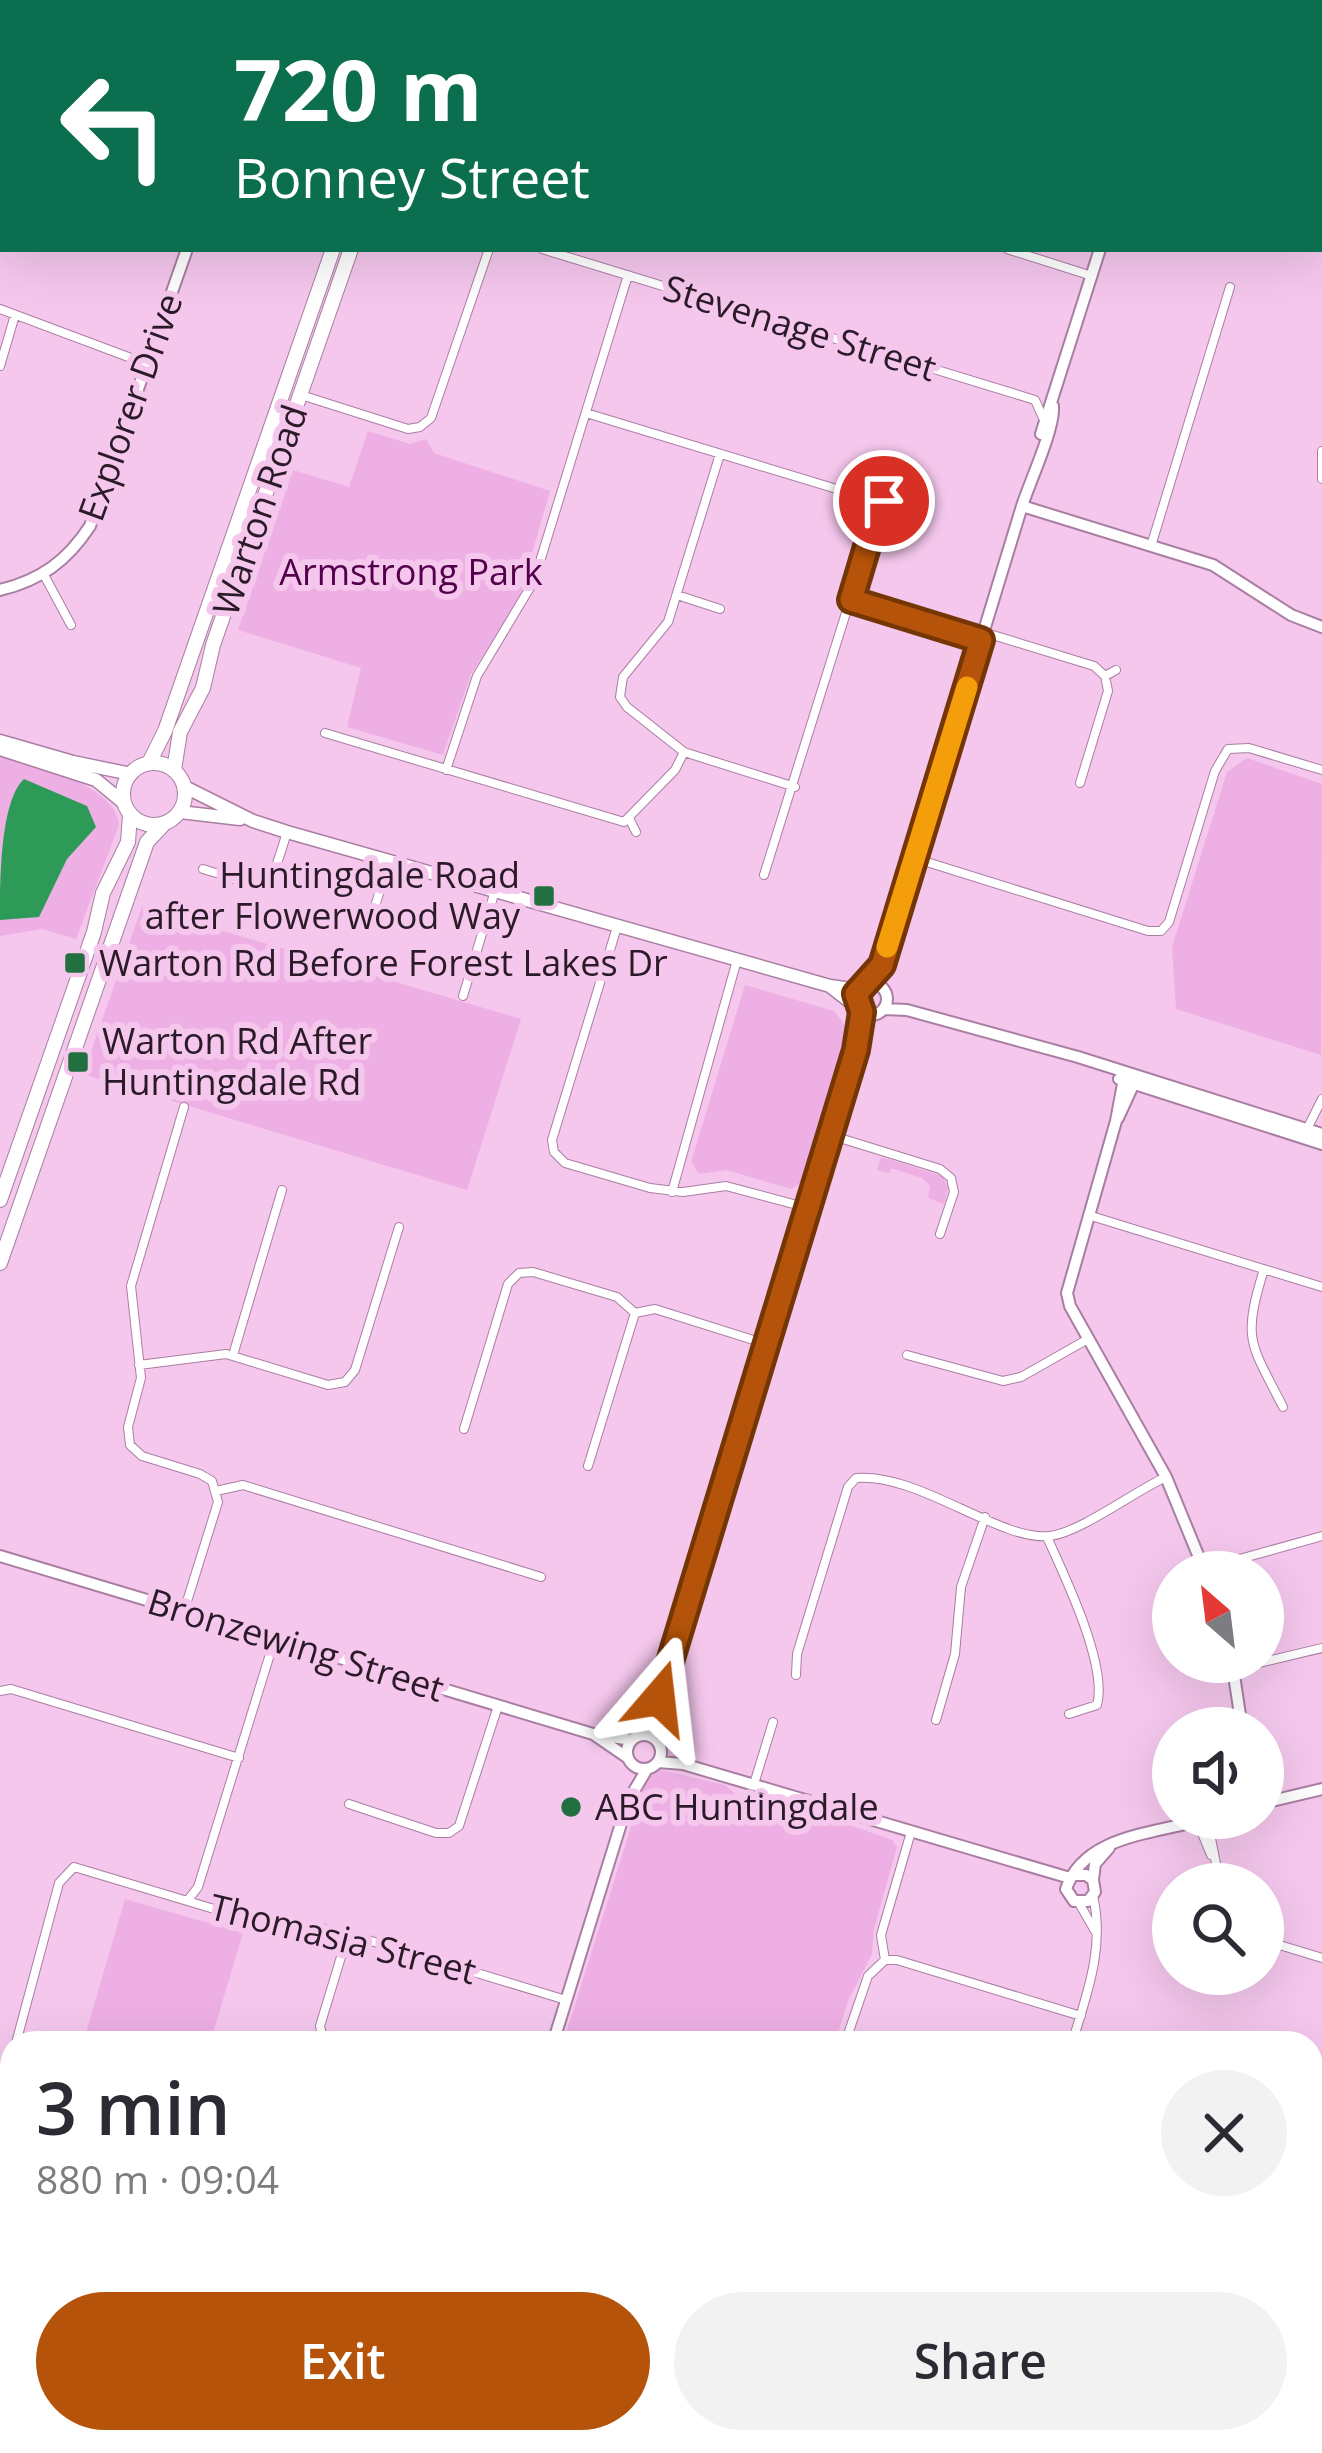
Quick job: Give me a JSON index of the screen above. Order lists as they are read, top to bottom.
{
  "streets": {
    "main road": ["Warton Road"],
    "street": [
      "Stevenage Street",
      "Explorer Drive",
      "Bronzewing Street",
      "Thomasia Street"
    ]
  },
  "parks": ["Armstrong Park"],
  "places": {
    "transit": ["Huntingdale Road after Flowerwood Way", "Warton Rd Before Forest Lakes Dr", "Warton Rd After Huntingdale Rd"],
    "other": ["ABC Huntingdale"]
  },
  "north": "top left",
  "page": {
    "turn": ["720 m", "Bonney Street"],
    "heading": ["3 min", "880 m · 09:04"],
    "buttons": ["Exit", "Share"]
  }
}
